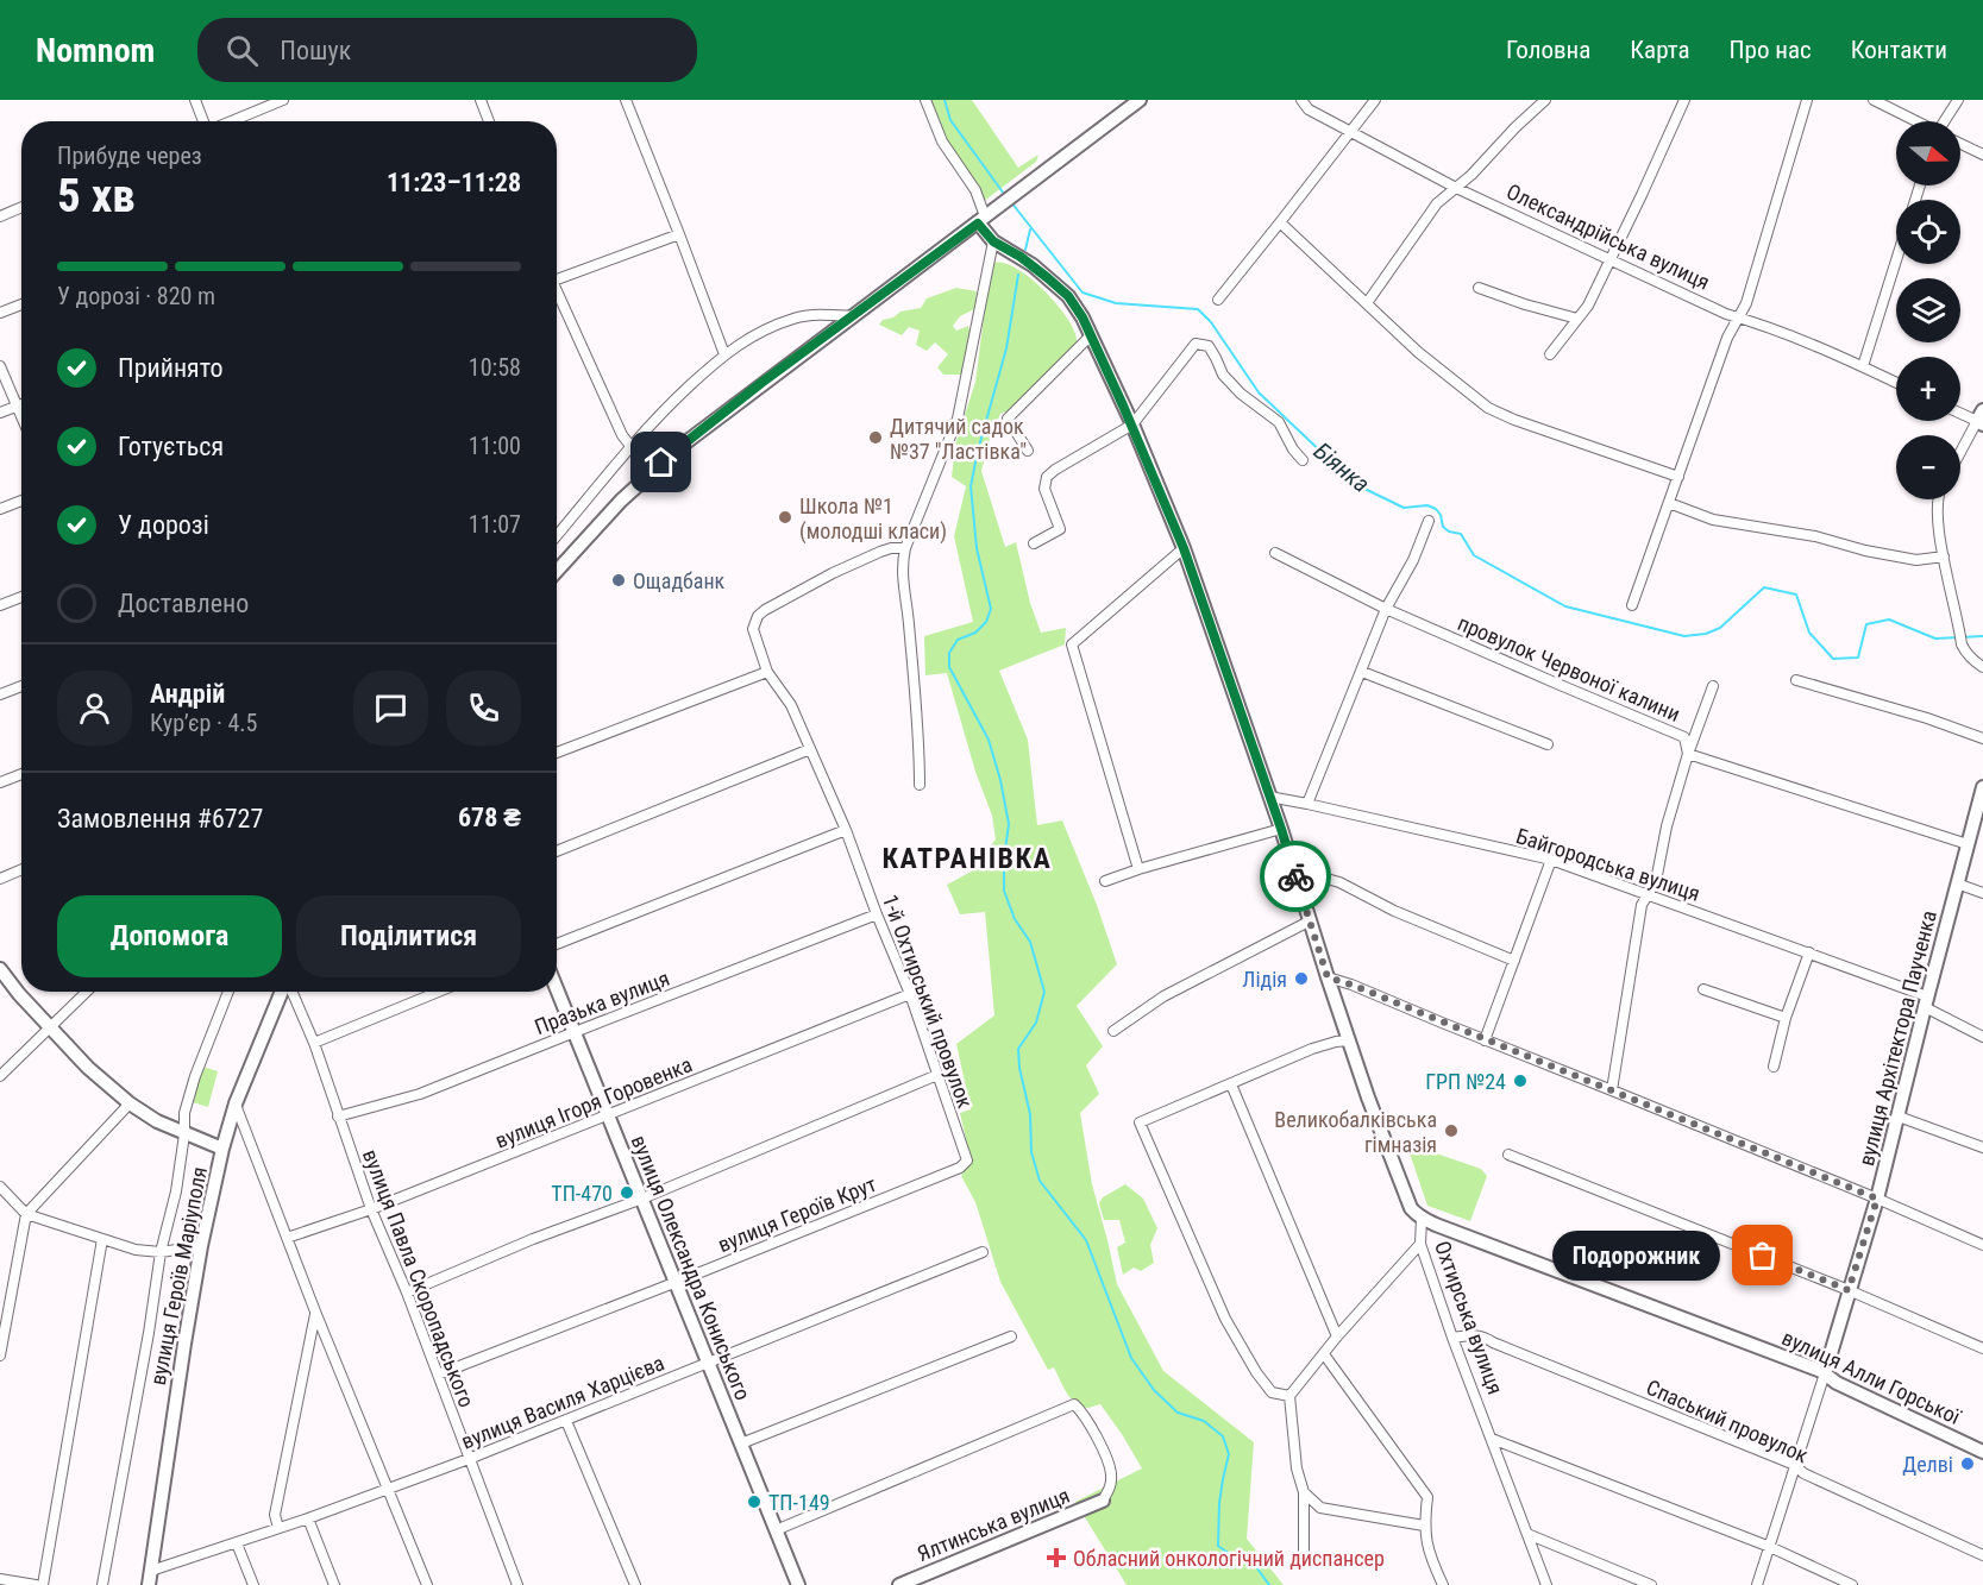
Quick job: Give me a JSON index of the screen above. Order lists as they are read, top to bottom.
{
  "streets": {
    "street": [
      "Олександрійська вулиця",
      "провулок Червоної калини",
      "Байгородська вулиця",
      "1-й Охтирський провулок",
      "Празька вулиця",
      "вулиця Архітектора Паученка",
      "вулиця Ігоря Горовенка",
      "вулиця Героїв Крут",
      "вулиця Олександра Кониського",
      "вулиця Героїв Маріуполя",
      "вулиця Павла Скоропадського",
      "Охтирська вулиця",
      "вулиця Алли Горської",
      "вулиця Василя Харцієва",
      "Спаський провулок",
      "Ялтинська вулиця"
    ]
  },
  "crossings": [
    ["провулок Червоної калини", "вулиця Архітектора Паученка"],
    ["Байгородська вулиця", "вулиця Архітектора Паученка"],
    ["Байгородська вулиця", "Охтирська вулиця"],
    ["1-й Охтирський провулок", "Празька вулиця"],
    ["1-й Охтирський провулок", "вулиця Ігоря Горовенка"],
    ["1-й Охтирський провулок", "вулиця Героїв Крут"],
    ["Празька вулиця", "вулиця Олександра Кониського"],
    ["Празька вулиця", "вулиця Павла Скоропадського"],
    ["вулиця Архітектора Паученка", "вулиця Алли Горської"],
    ["вулиця Архітектора Паученка", "Спаський провулок"],
    ["вулиця Ігоря Горовенка", "вулиця Олександра Кониського"],
    ["вулиця Ігоря Горовенка", "вулиця Павла Скоропадського"],
    ["вулиця Героїв Крут", "вулиця Олександра Кониського"],
    ["вулиця Героїв Крут", "вулиця Павла Скоропадського"],
    ["вулиця Олександра Кониського", "вулиця Василя Харцієва"],
    ["вулиця Героїв Маріуполя", "вулиця Василя Харцієва"],
    ["вулиця Павла Скоропадського", "вулиця Василя Харцієва"],
    ["Охтирська вулиця", "вулиця Алли Горської"],
    ["Охтирська вулиця", "Спаський провулок"]
  ],
  "districts": ["КАТРАНІВКА"],
  "water": ["Біянка"],
  "places": {
    "other": [
      "Дитячий садок №37 \"Ластівка\"",
      "Школа №1 (молодші класи)",
      "Ощадбанк",
      "Лідія",
      "ГРП №24",
      "Великобалківська гімназія",
      "ТП-470",
      "Подорожник",
      "Делві",
      "ТП-149"
    ],
    "health": ["Обласний онкологічний диспансер"]
  },
  "north": "right",
  "page": {
    "header": "Nomnom",
    "search": "Пошук",
    "nav": [
      "Головна",
      "Карта",
      "Про нас",
      "Контакти"
    ],
    "map_buttons": ["+", "−"],
    "heading": ["5 хв", "Прибуде через", "11:23–11:28"],
    "panel": [
      "Андрій",
      "Кур’єр · 4.5",
      "Замовлення #6727",
      "678 ₴"
    ],
    "bar": "У дорозі · 820 m",
    "list": [
      ["Прийнято", "10:58"],
      ["Готується", "11:00"],
      ["У дорозі", "11:07"],
      "Доставлено"
    ],
    "buttons": ["Допомога", "Поділитися"],
    "bubble": "Подорожник"
  }
}
